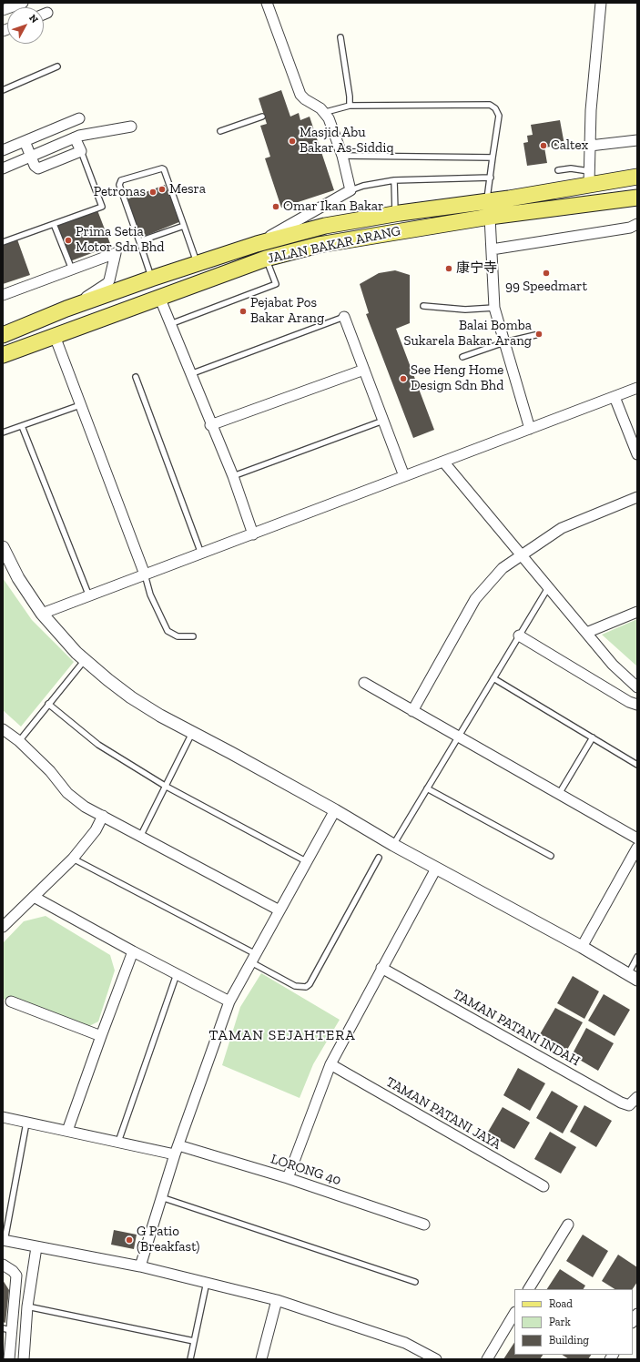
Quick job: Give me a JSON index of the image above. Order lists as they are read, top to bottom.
{
  "streets": {
    "main road": ["JALAN BAKAR ARANG"],
    "street": ["TAMAN PATANI INDAH", "TAMAN PATANI JAYA", "LORONG 40"]
  },
  "districts": ["TAMAN SEJAHTERA"],
  "places": [
    "Masjid Abu Bakar As-Siddiq",
    "Caltex",
    "Mesra",
    "Petronas",
    "Omar Ikan Bakar",
    "Prima Setia Motor Sdn Bhd",
    "康宁寺",
    "99 Speedmart",
    "Pejabat Pos Bakar Arang",
    "Balai Bomba Sukarela Bakar Arang",
    "See Heng Home Design Sdn Bhd",
    "G Patio (Breakfast)"
  ],
  "legend": ["Road", "Park", "Building"],
  "north": "top right"
}
